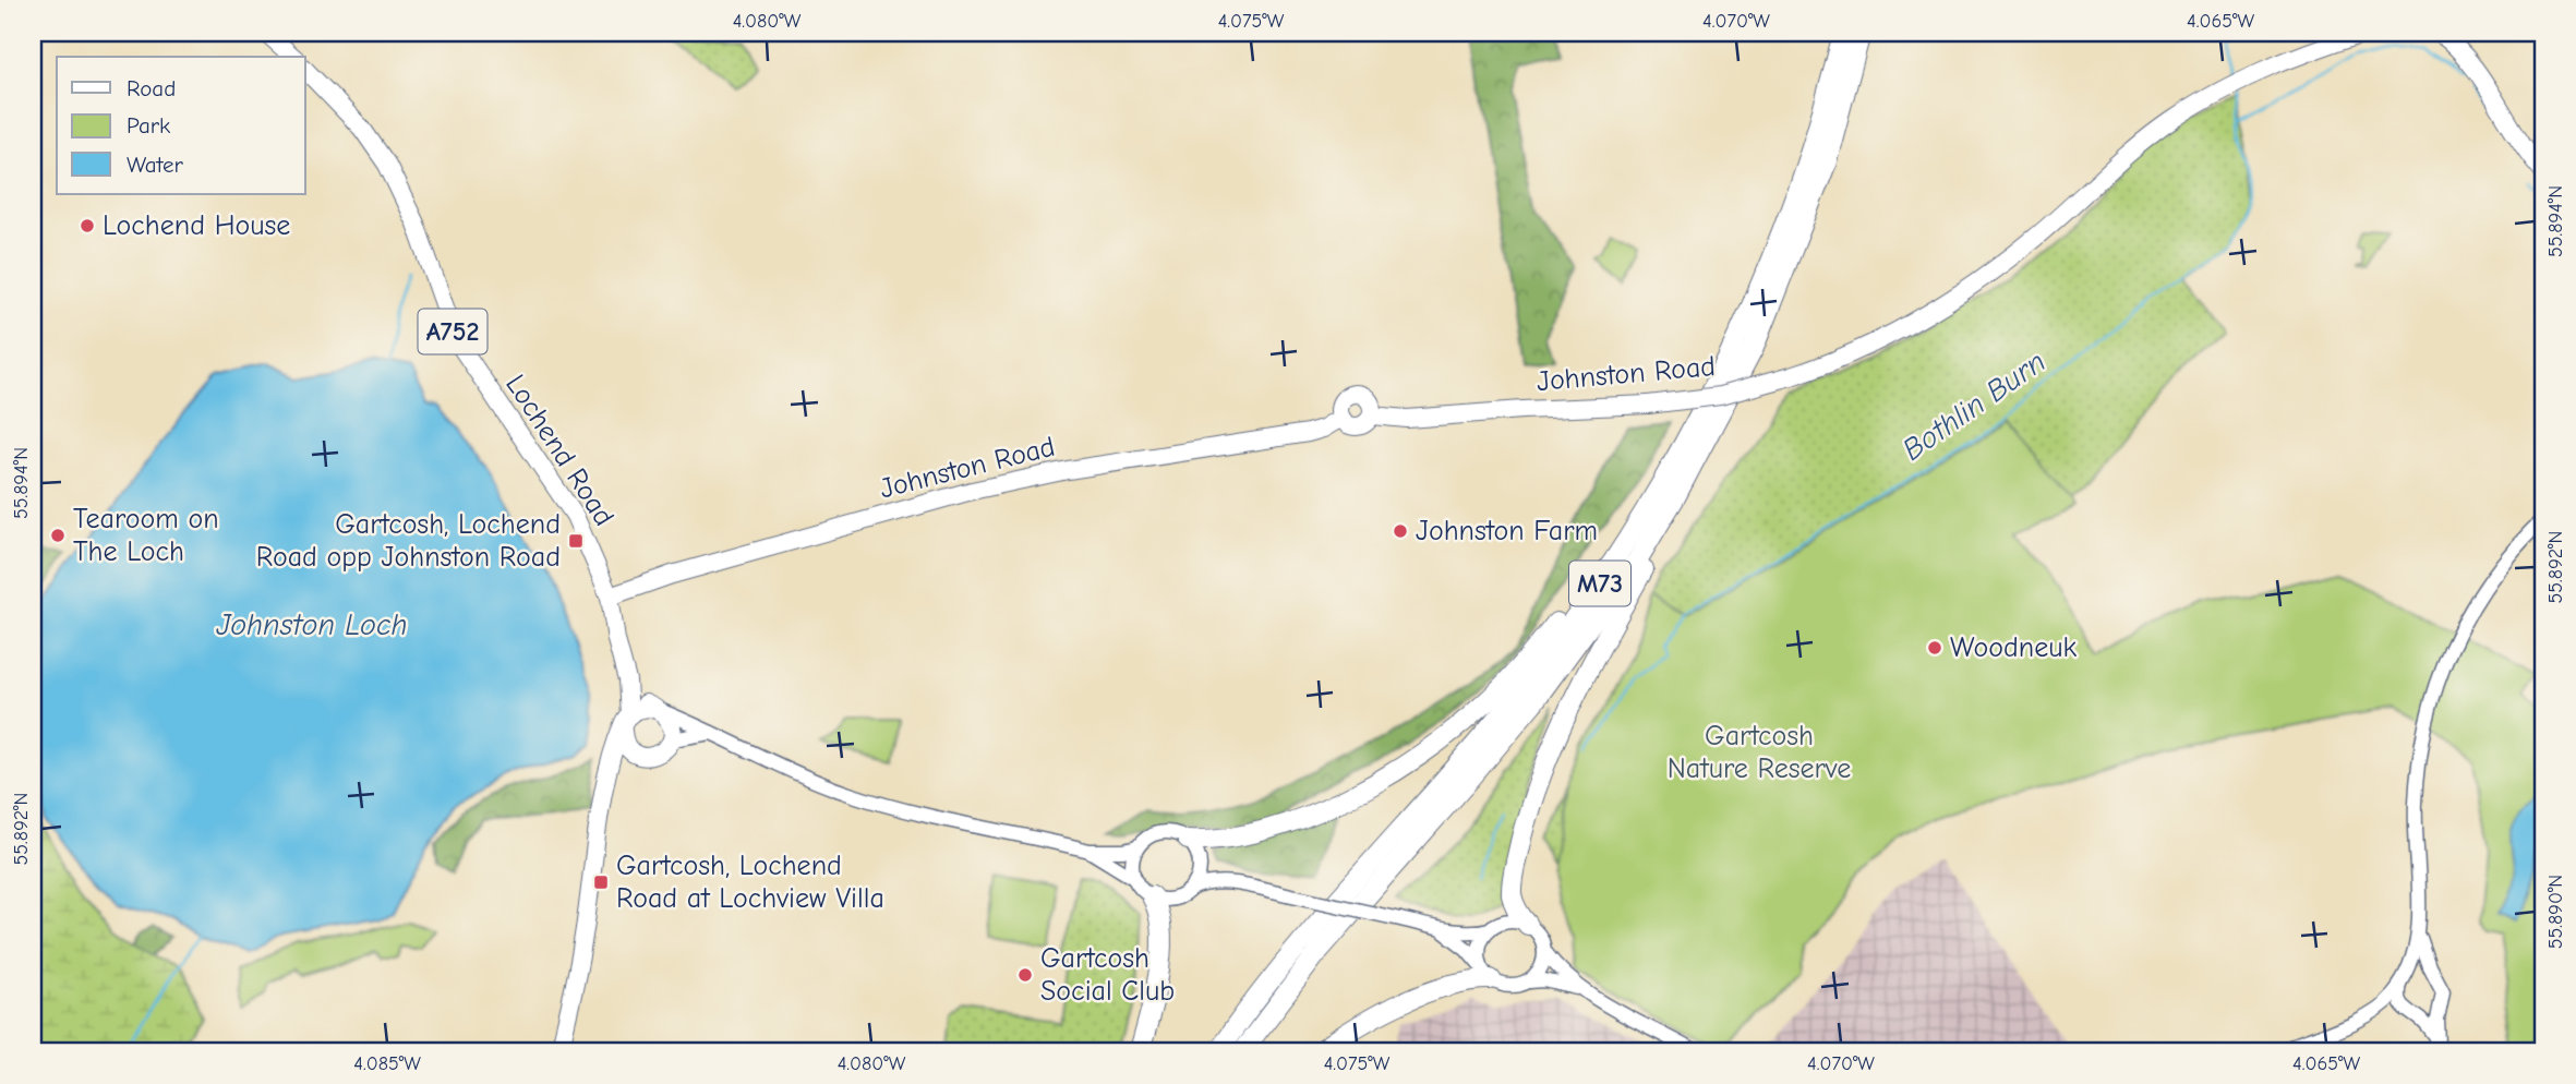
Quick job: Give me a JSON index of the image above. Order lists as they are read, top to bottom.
{
  "streets": {
    "highway": ["M73"],
    "main road": ["A752", "Johnston Road", "Lochend Road"]
  },
  "crossings": [
    ["A752", "Lochend Road"],
    ["Johnston Road", "Lochend Road"]
  ],
  "water": ["Bothlin Burn", "Johnston Loch"],
  "parks": ["Gartcosh Nature Reserve"],
  "places": {
    "other": [
      "Lochend House",
      "Johnston Farm",
      "Tearoom on The Loch",
      "Woodneuk",
      "Gartcosh Social Club"
    ],
    "transit": ["Gartcosh, Lochend Road opp Johnston Road", "Gartcosh, Lochend Road at Lochview Villa"]
  },
  "legend": ["Road", "Park", "Water"],
  "coordinates": [
    "4.080°W",
    "4.075°W",
    "4.070°W",
    "4.065°W",
    "55.894°N",
    "55.892°N",
    "55.890°N",
    "4.085°W"
  ]
}
